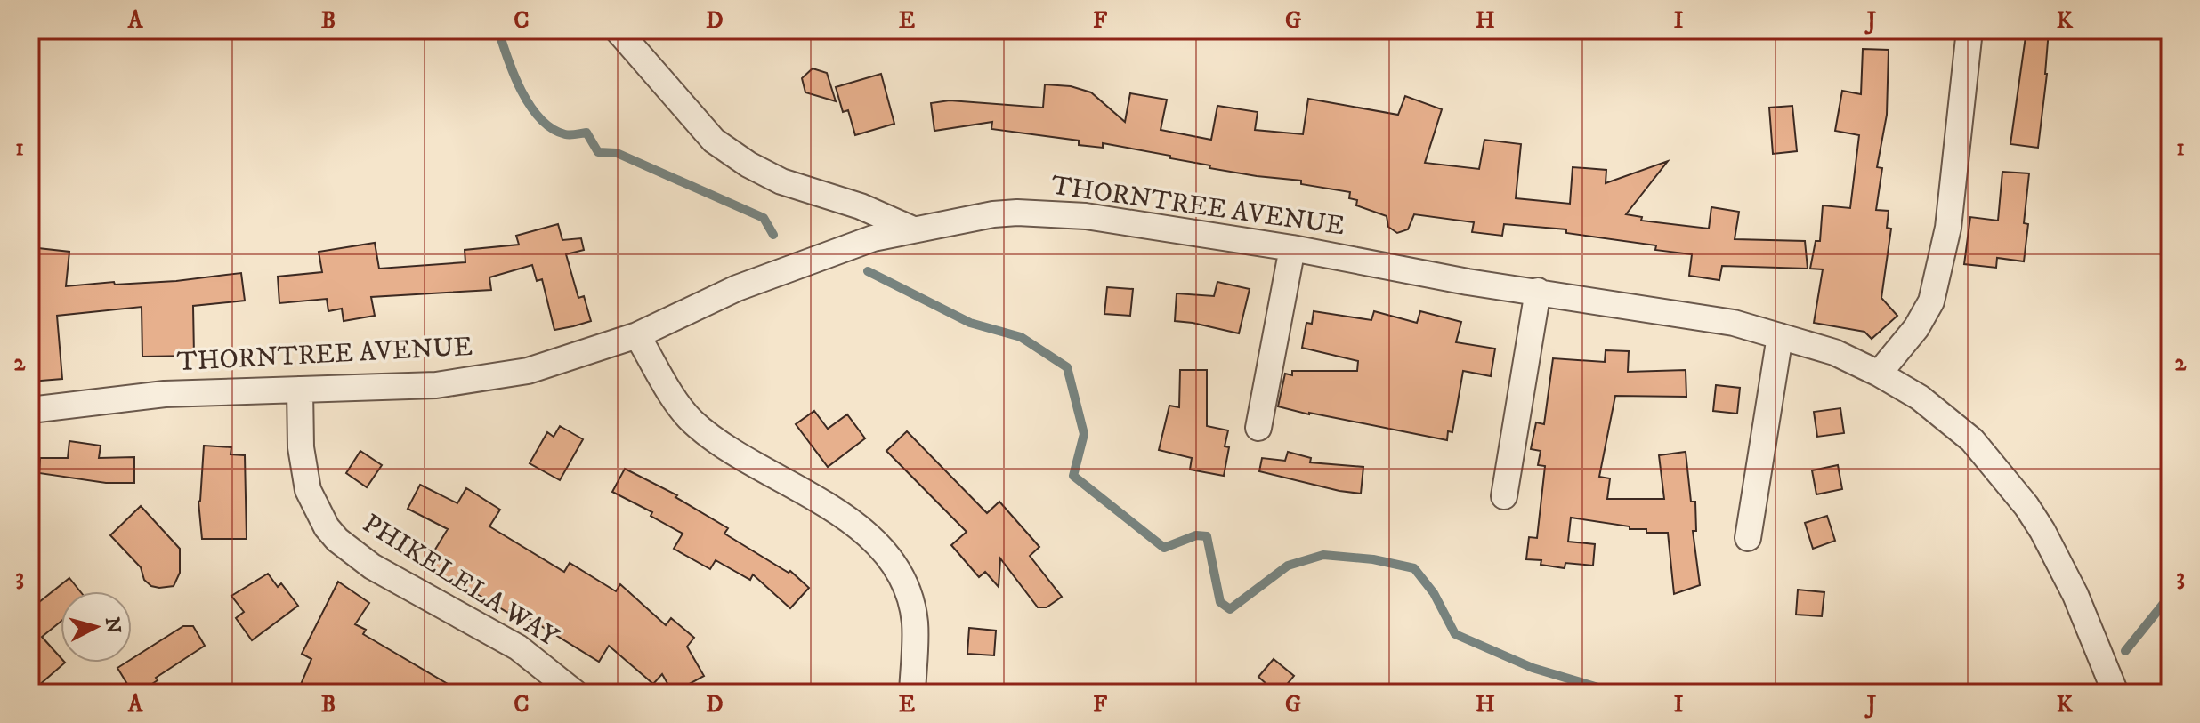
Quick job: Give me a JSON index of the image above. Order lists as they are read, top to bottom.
{
  "streets": {
    "street": ["THORNTREE AVENUE", "PHIKELELA WAY"]
  },
  "crossings": [
    ["THORNTREE AVENUE", "PHIKELELA WAY"]
  ],
  "north": "right",
  "grid": {
    "columns": [
      "A",
      "B",
      "C",
      "D",
      "E",
      "F",
      "G",
      "H",
      "I",
      "J",
      "K"
    ],
    "rows": ["1", "2", "3"]
  }
}
